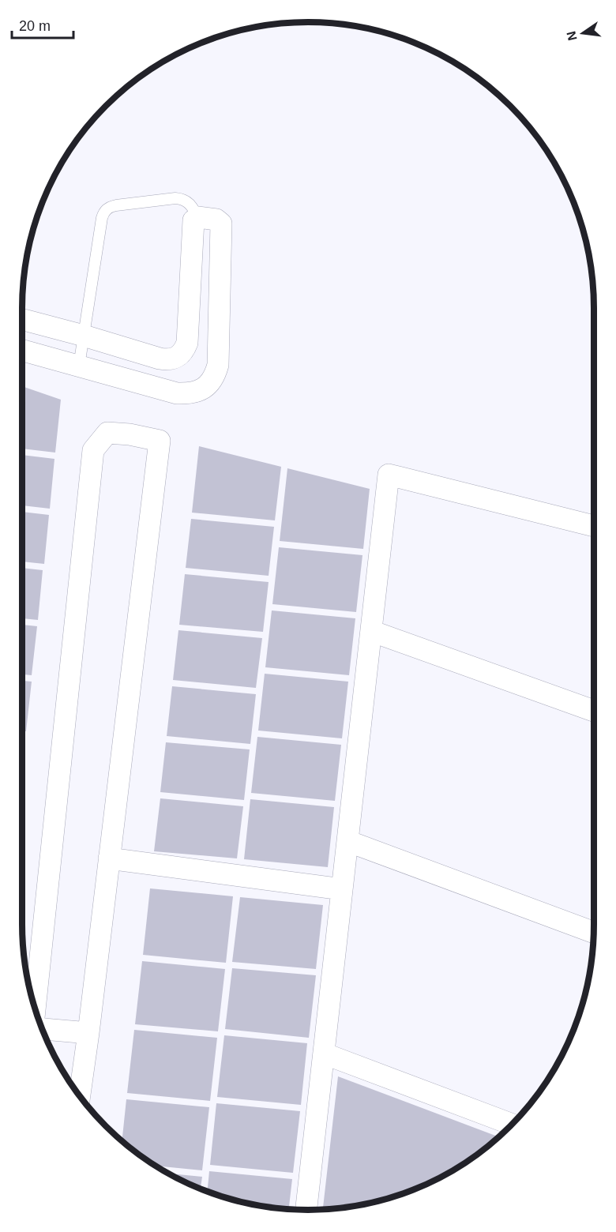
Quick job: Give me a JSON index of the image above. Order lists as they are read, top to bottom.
{
  "scale_bar": "20 m",
  "north": "left"
}
